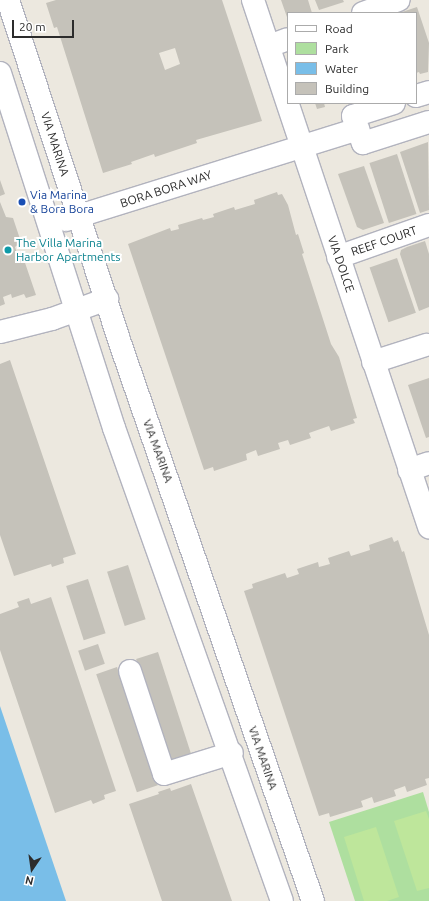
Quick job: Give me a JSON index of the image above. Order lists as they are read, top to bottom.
{
  "streets": {
    "street": [
      "VIA MARINA",
      "BORA BORA WAY",
      "REEF COURT",
      "VIA DOLCE"
    ]
  },
  "crossings": [
    ["VIA MARINA", "BORA BORA WAY"],
    ["BORA BORA WAY", "VIA DOLCE"],
    ["REEF COURT", "VIA DOLCE"]
  ],
  "places": ["Via Marina & Bora Bora", "The Villa Marina Harbor Apartments"],
  "legend": [
    "Road",
    "Park",
    "Water",
    "Building"
  ],
  "scale_bar": "20 m",
  "north": "bottom"
}
